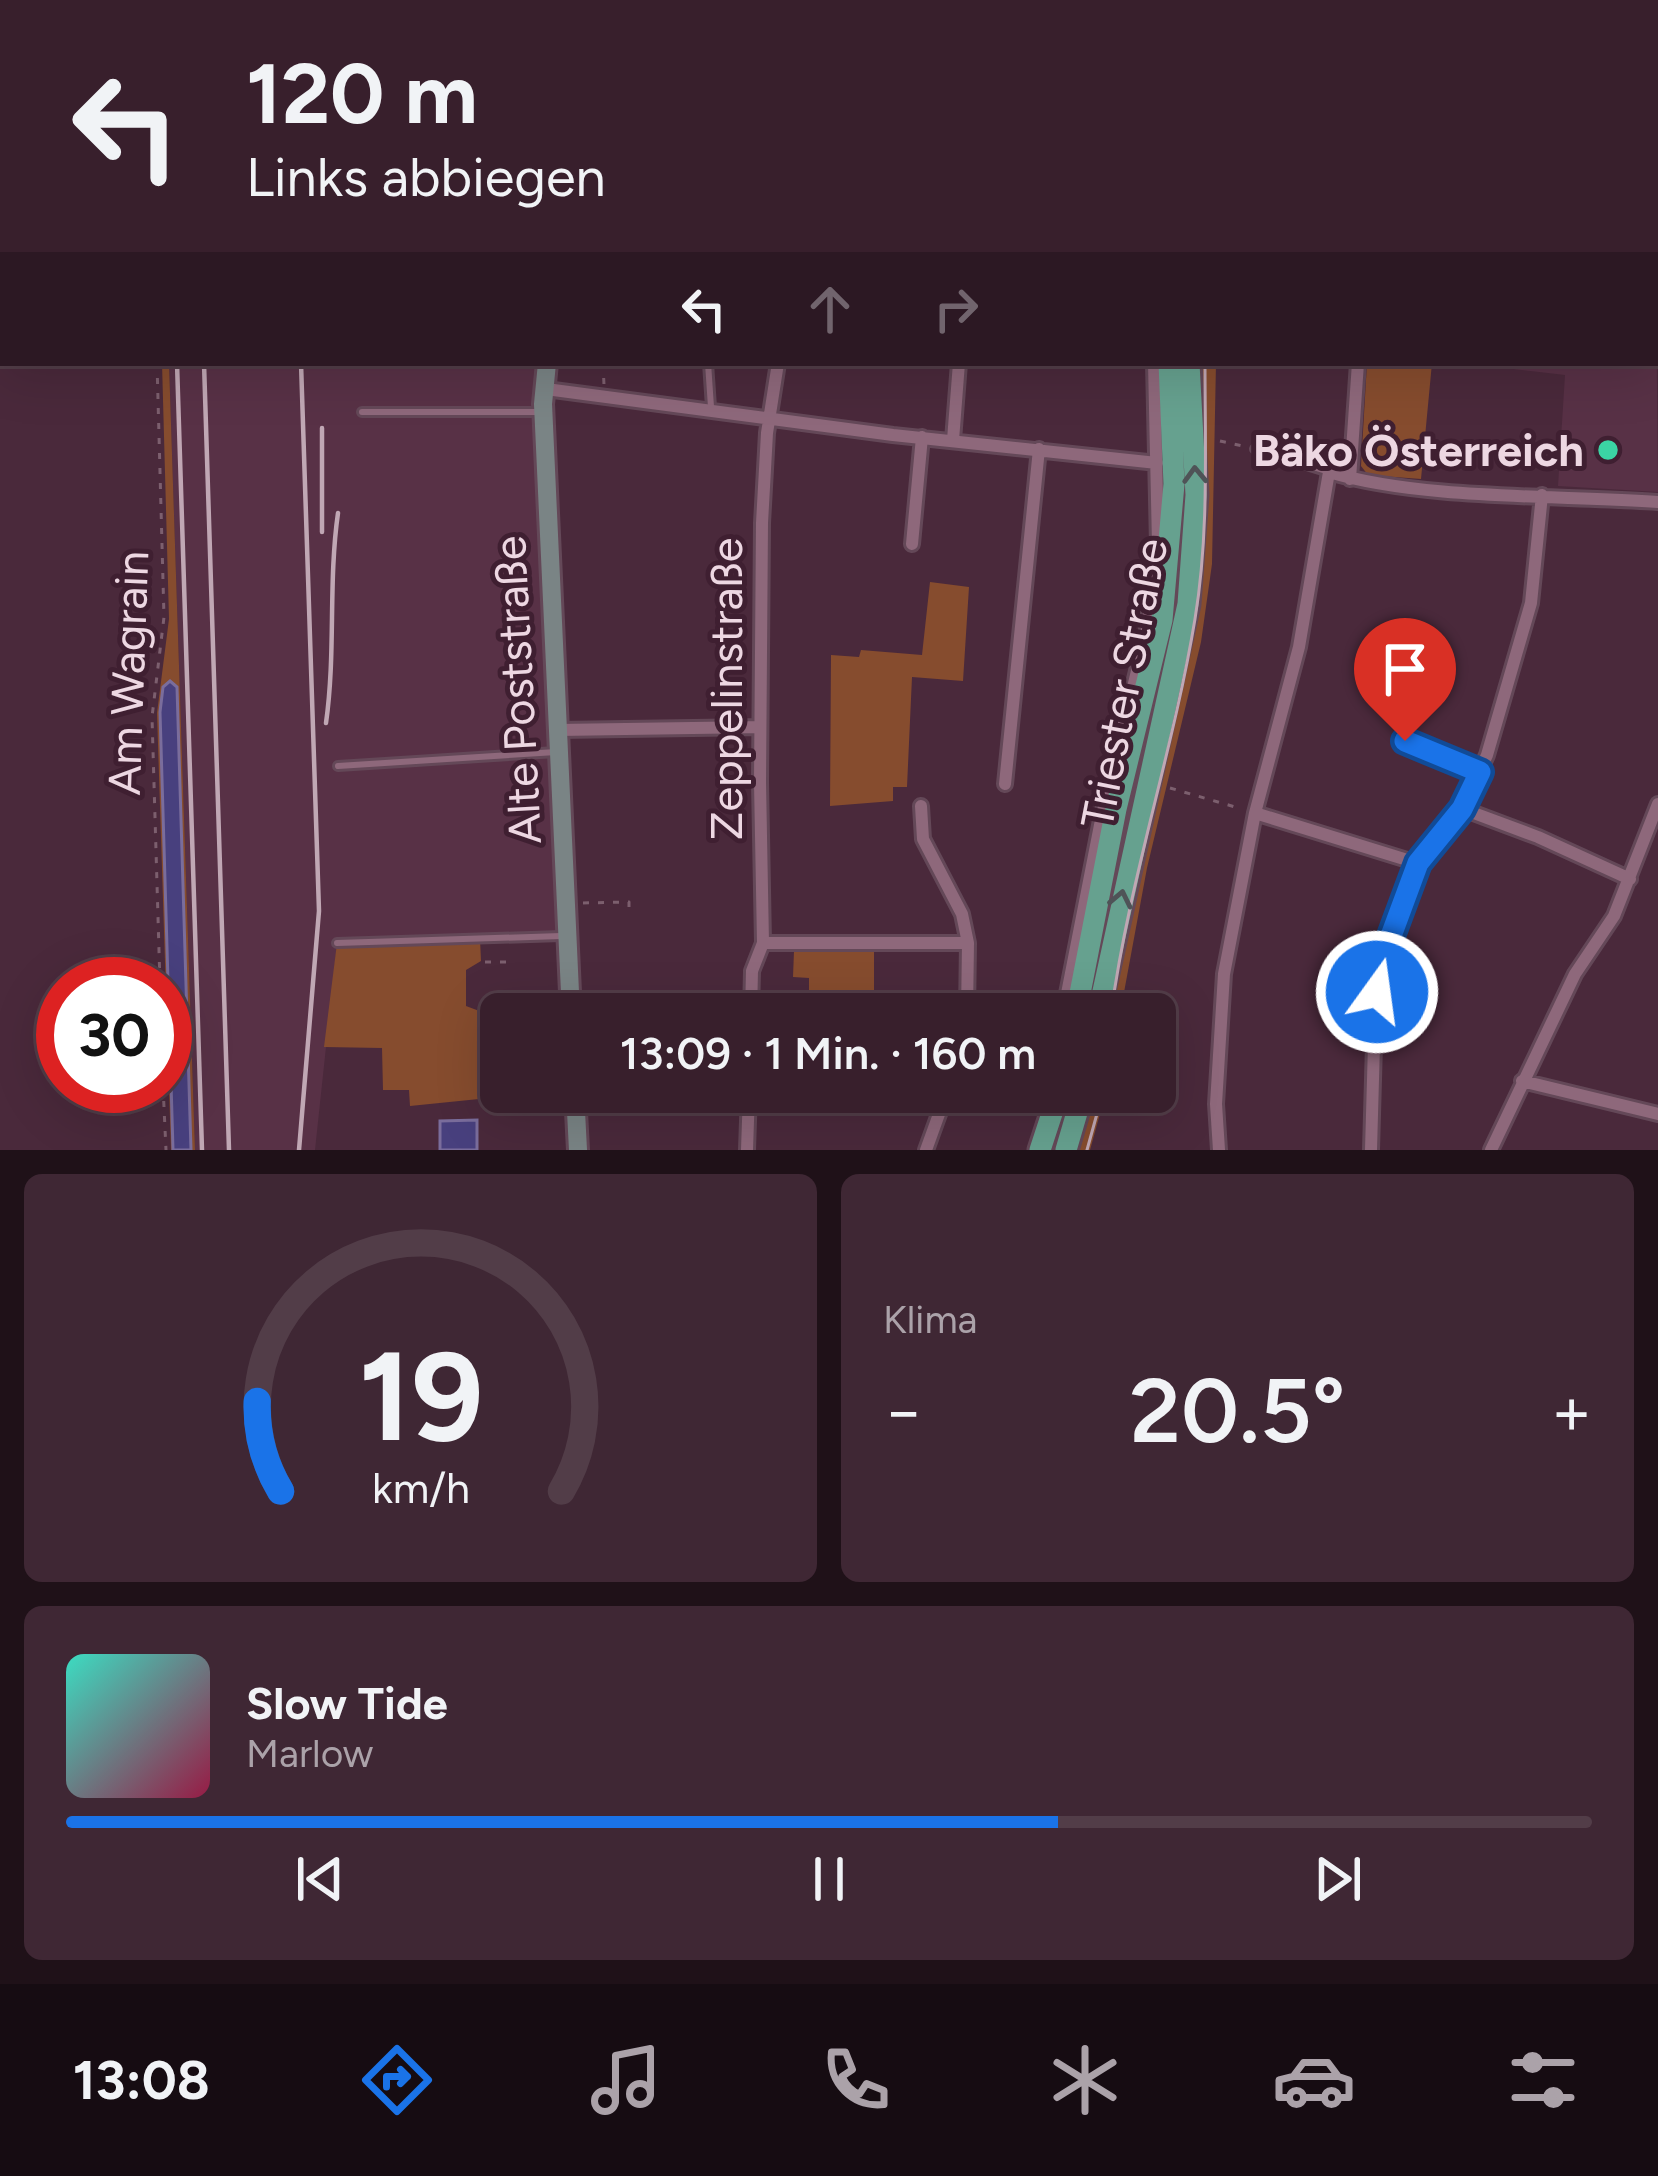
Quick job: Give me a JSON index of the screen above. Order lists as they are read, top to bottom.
{
  "streets": {
    "main road": ["Triester Straße"],
    "street": ["Zeppelinstraße", "Alte Poststraße"],
    "path": ["Am Wagrain"]
  },
  "places": ["Bäko Österreich"],
  "page": {
    "turn": ["120 m", "Links abbiegen"],
    "limit": "30",
    "trip": "13:09 · 1 Min. · 160 m",
    "tile": "Klima",
    "heat": ["−", "20.5°", "+"],
    "song": ["Slow Tide", "Marlow"],
    "tabs": "13:08",
    "gauge": ["19", "km/h"]
  }
}
